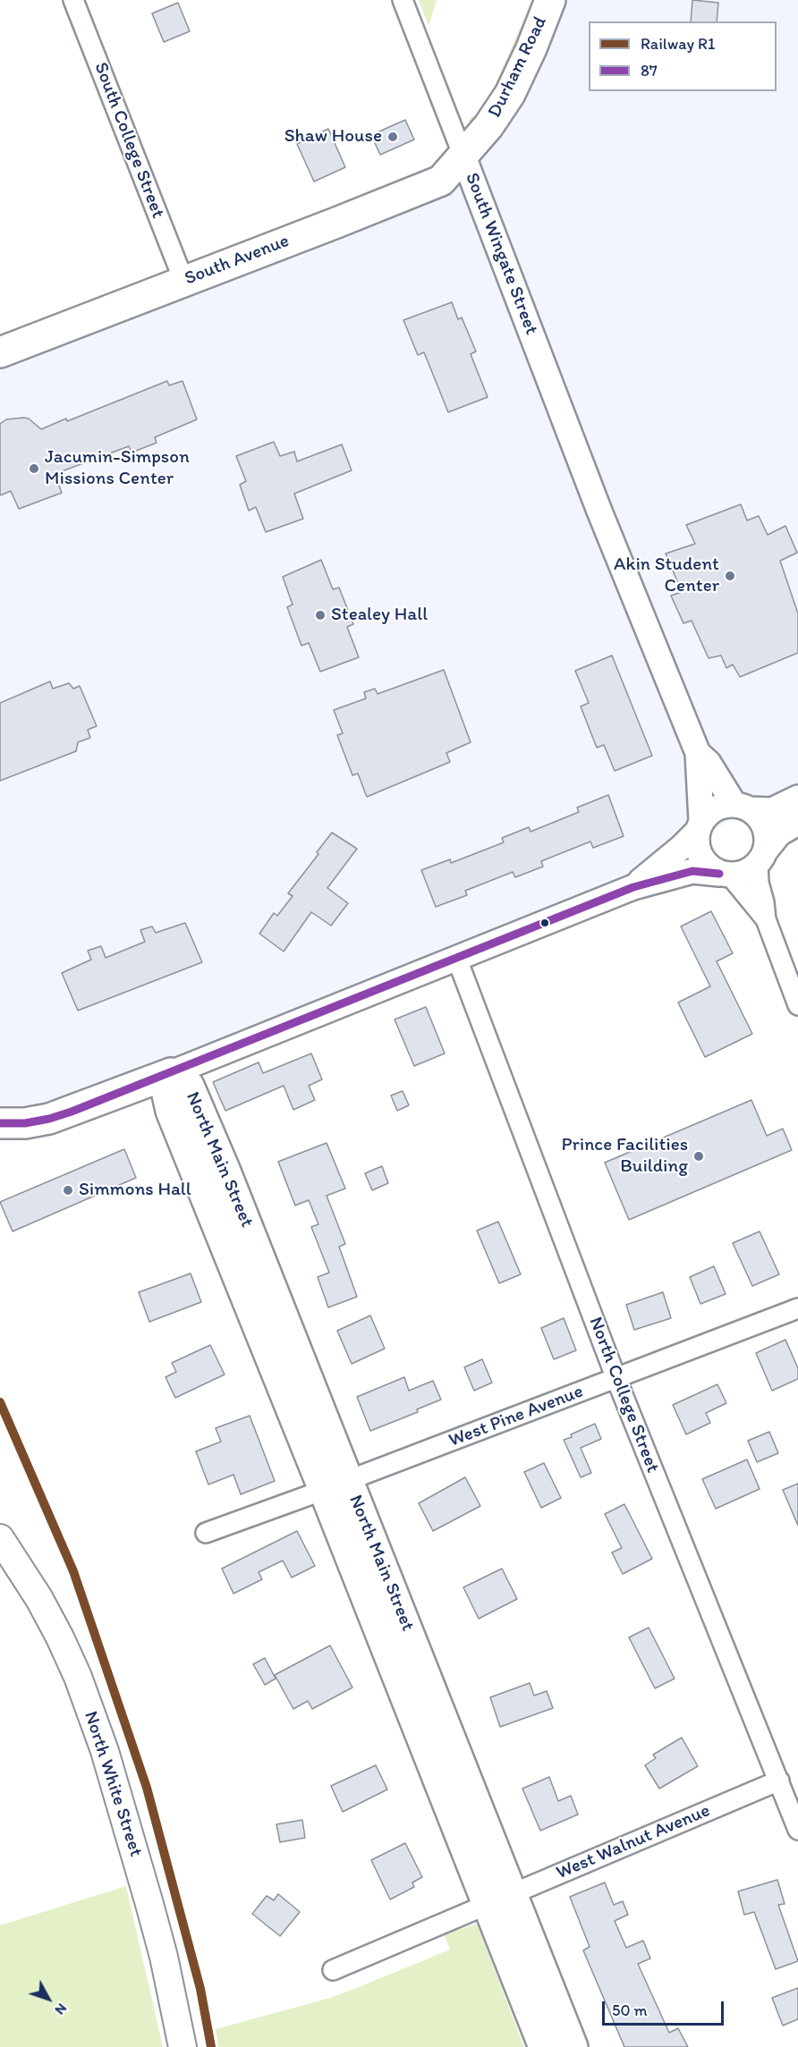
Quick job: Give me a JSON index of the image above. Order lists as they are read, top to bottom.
{
  "streets": {
    "main road": [
      "Durham Road",
      "South Avenue",
      "North Main Street",
      "North White Street"
    ],
    "street": [
      "South College Street",
      "South Wingate Street",
      "North College Street",
      "West Pine Avenue",
      "West Walnut Avenue"
    ]
  },
  "crossings": [
    ["Durham Road", "South Wingate Street"],
    ["Durham Road", "South Avenue"],
    ["South College Street", "South Avenue"],
    ["South Wingate Street", "South Avenue"],
    ["North Main Street", "West Pine Avenue"],
    ["North Main Street", "West Walnut Avenue"],
    ["North College Street", "West Pine Avenue"],
    ["North College Street", "West Walnut Avenue"]
  ],
  "places": [
    "Shaw House",
    "Jacumin-Simpson Missions Center",
    "Akin Student Center",
    "Stealey Hall",
    "Prince Facilities Building",
    "Simmons Hall"
  ],
  "lines": ["transit line 87", "rail line R1"],
  "legend": ["Railway R1", "87"],
  "scale_bar": "50 m",
  "north": "bottom right"
}
